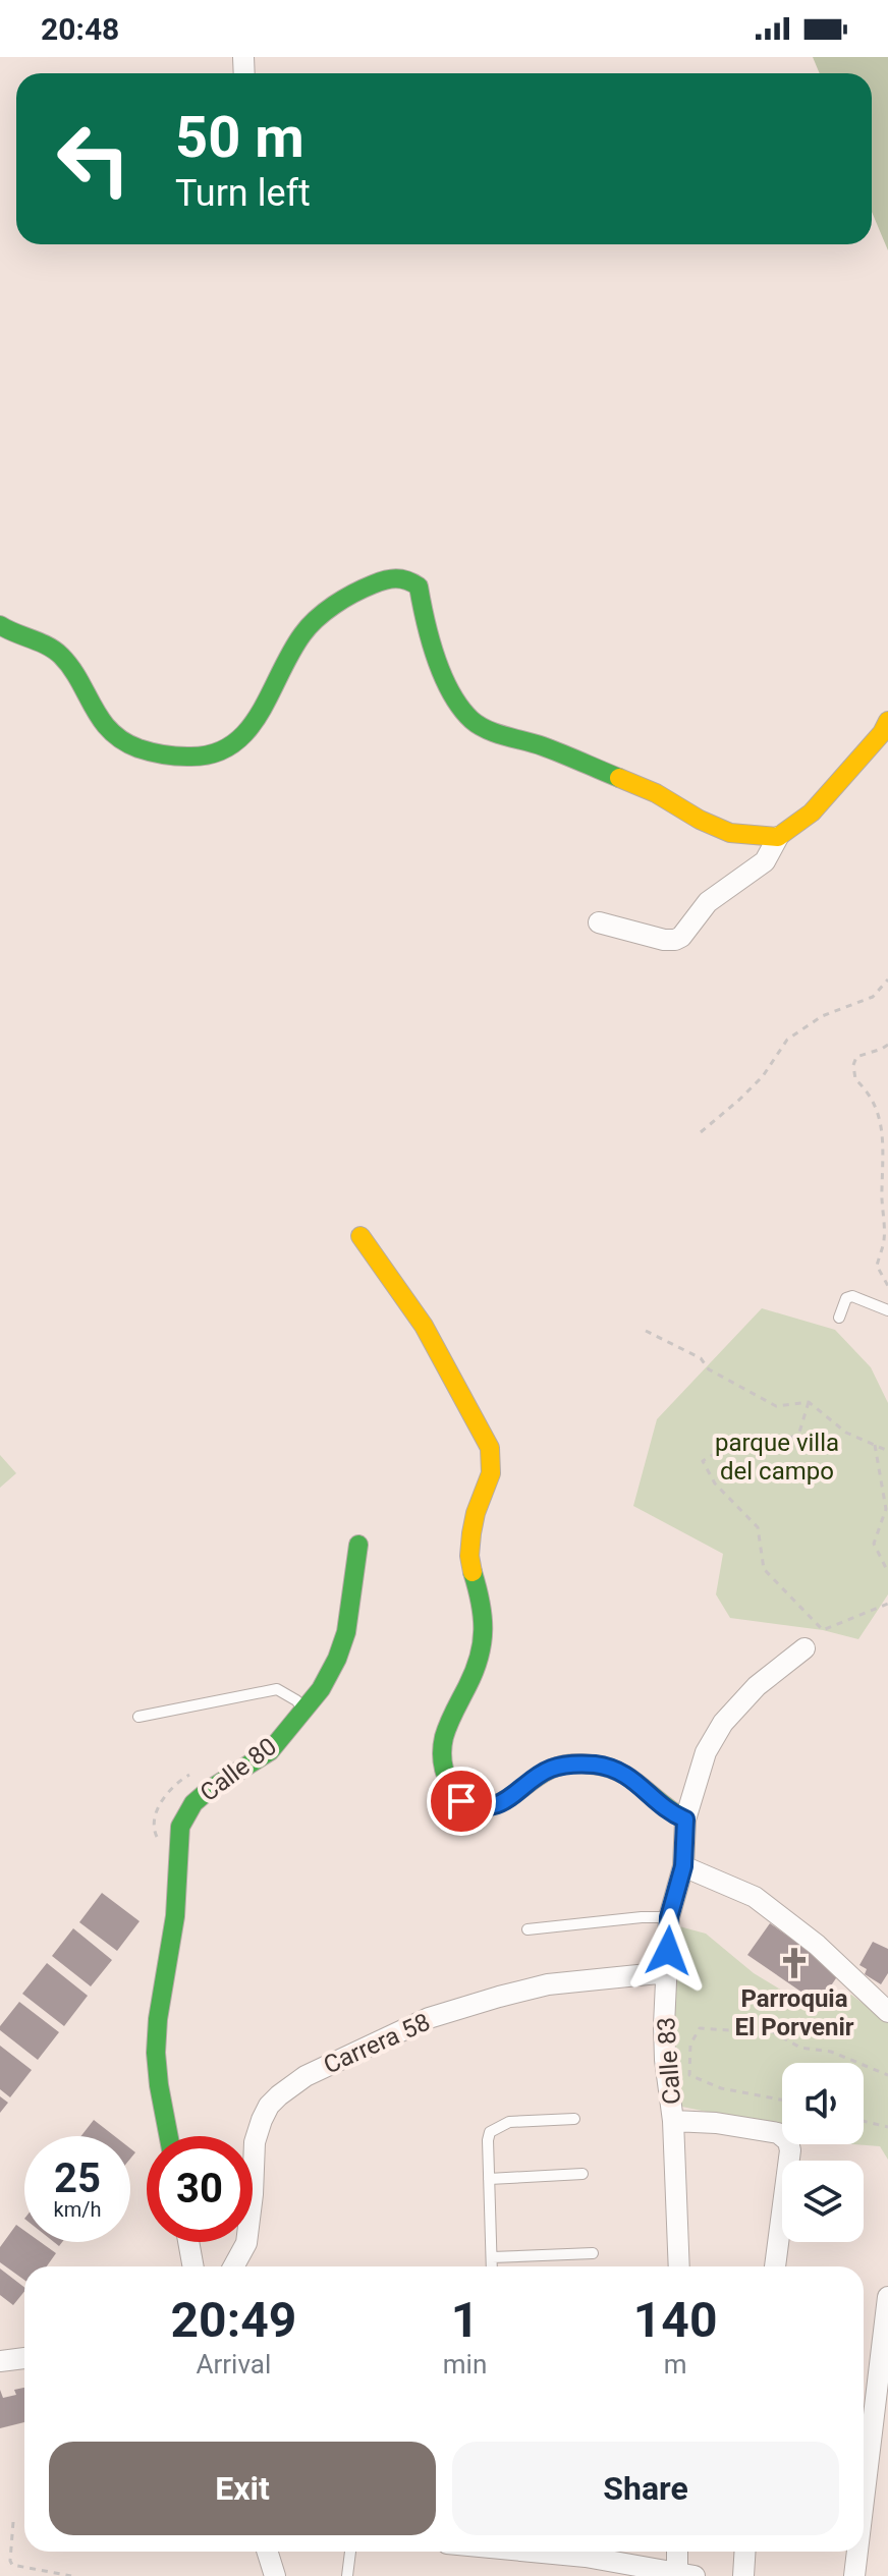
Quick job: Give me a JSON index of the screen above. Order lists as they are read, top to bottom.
{
  "streets": {
    "street": ["Calle 80", "Carrera 58", "Calle 83"]
  },
  "crossings": [
    ["Carrera 58", "Calle 83"]
  ],
  "parks": ["parque villa del campo"],
  "places": {
    "church": ["Parroquia El Porvenir"]
  },
  "page": {
    "status": "20:48",
    "turn": ["50 m", "Turn left"],
    "speed": "25 km/h",
    "limit": "30",
    "eta": [
      "20:49",
      "Arrival",
      "1",
      "min",
      "140",
      "m"
    ],
    "buttons": ["Exit", "Share"]
  }
}
